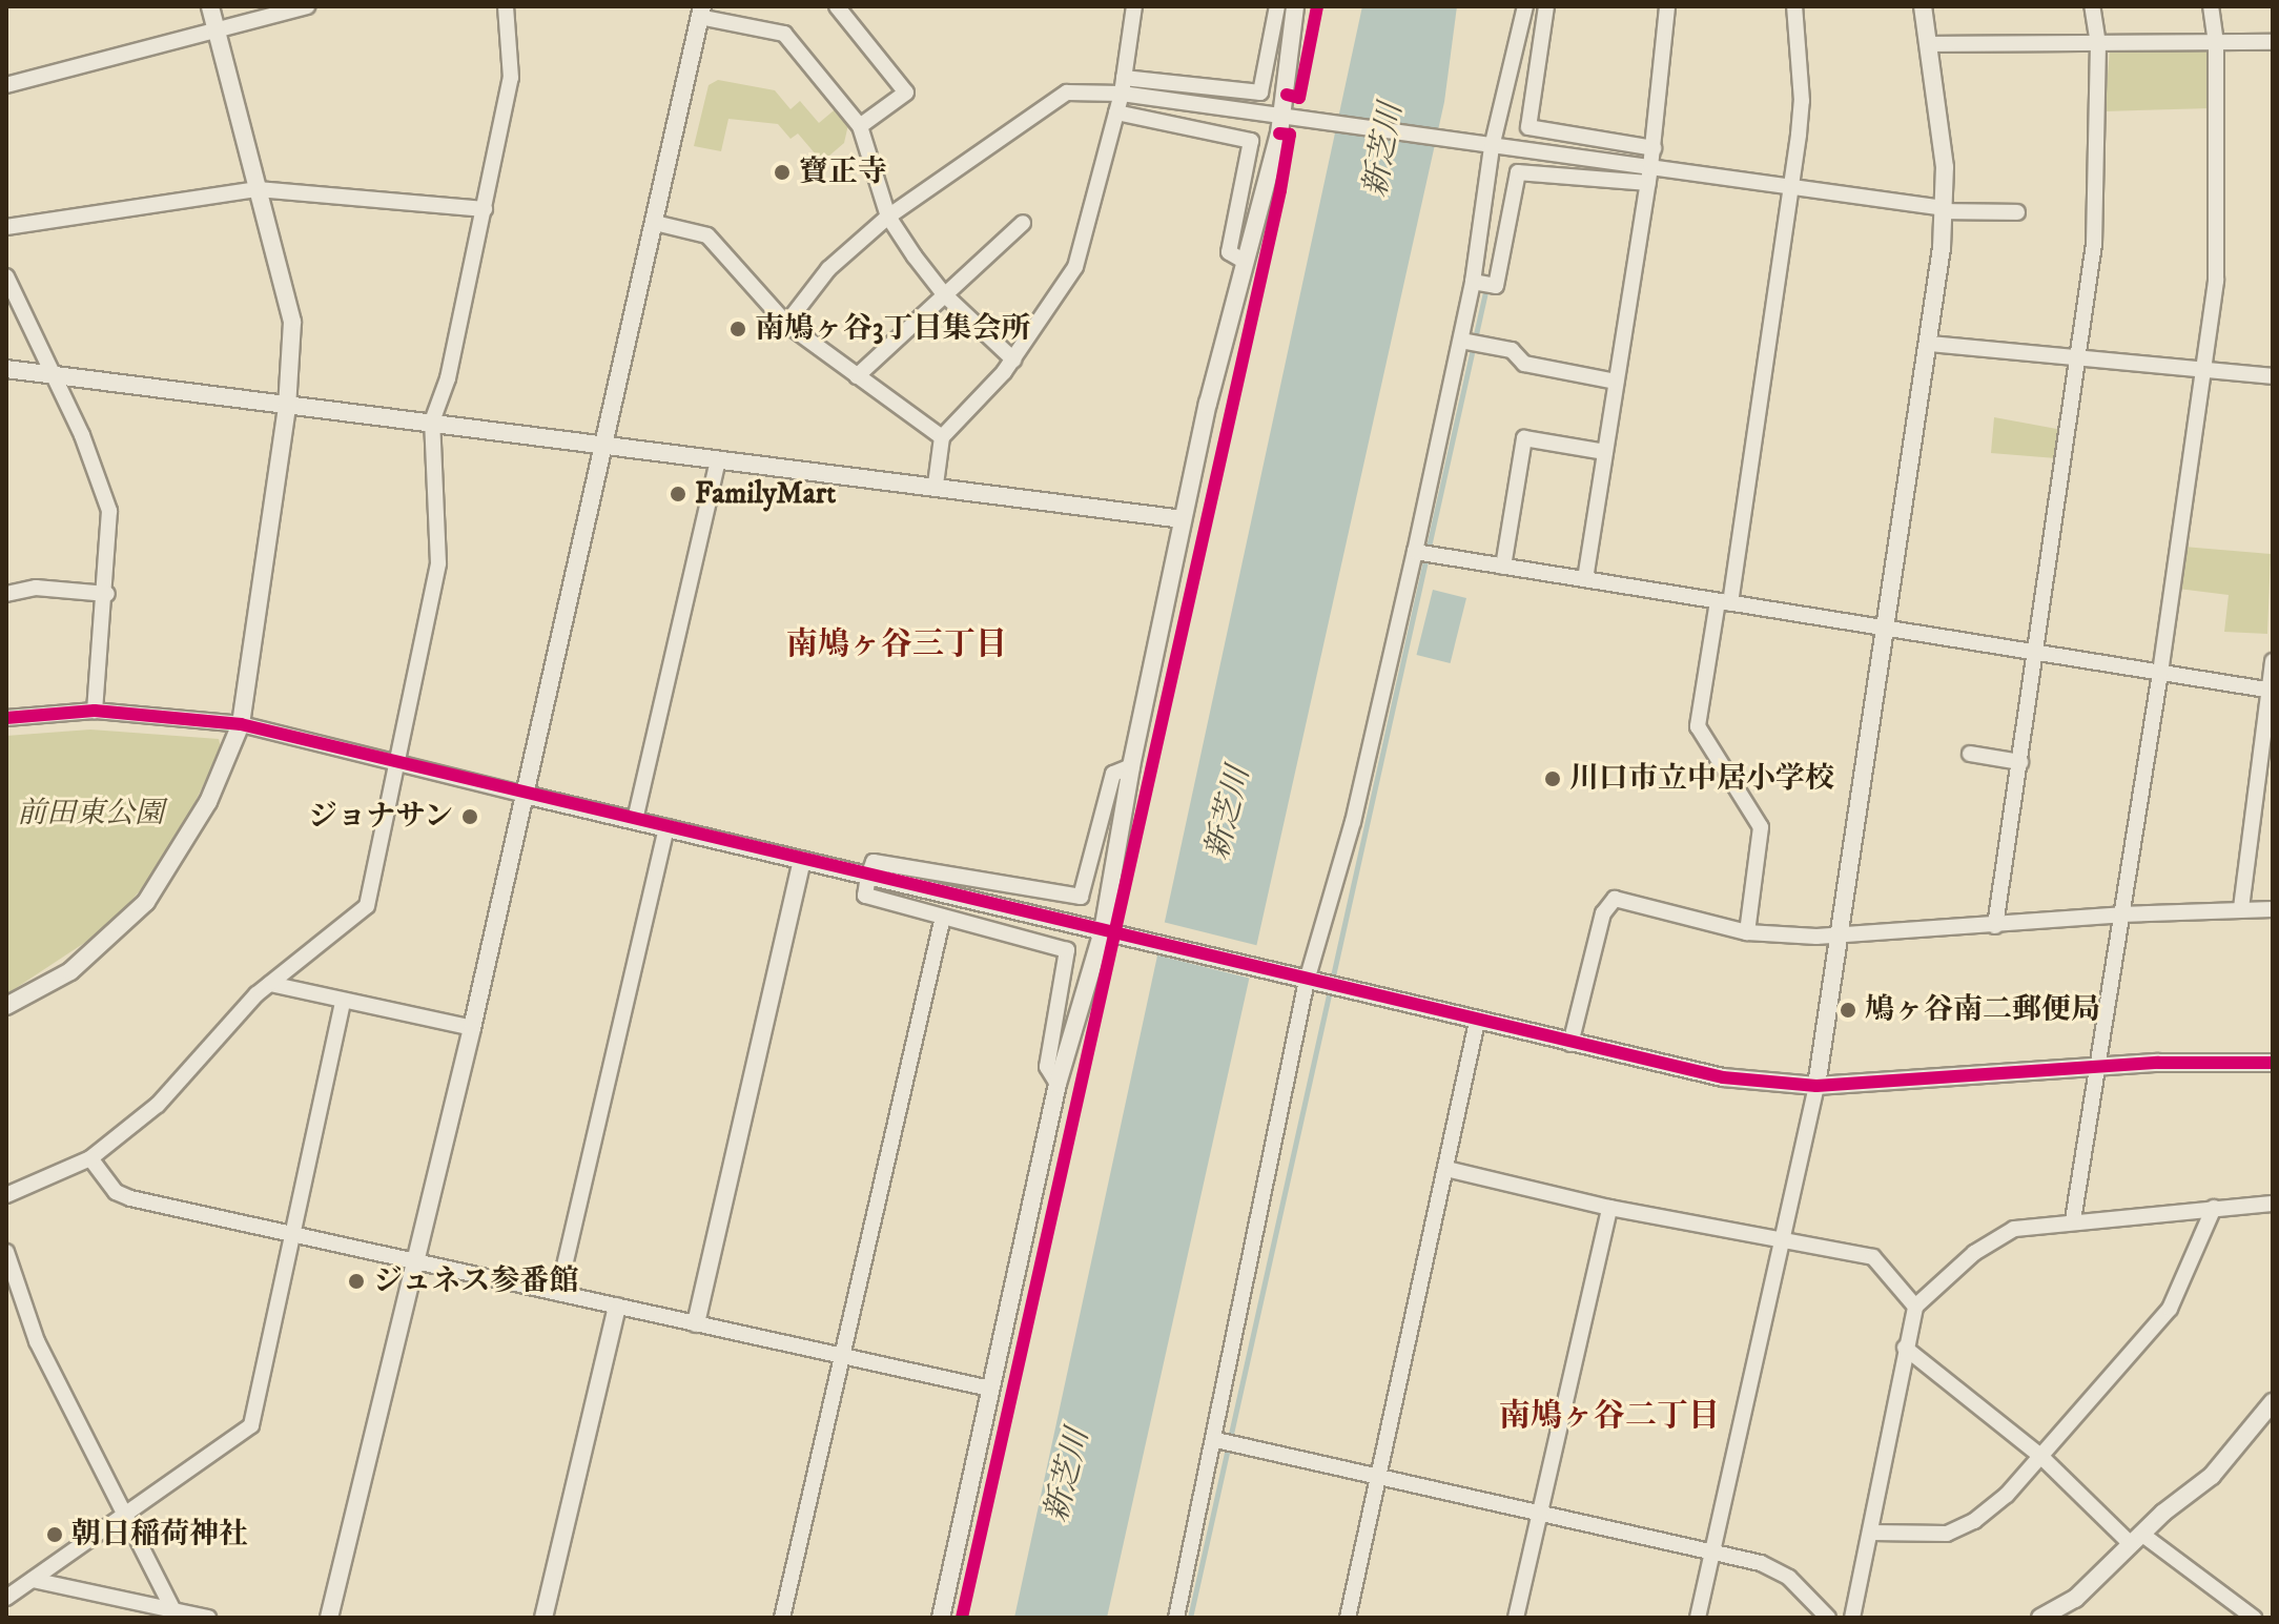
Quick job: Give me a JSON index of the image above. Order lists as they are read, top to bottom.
{
  "districts": ["南鳩ヶ谷三丁目", "南鳩ヶ谷二丁目"],
  "water": ["新芝川"],
  "parks": ["前田東公園"],
  "places": [
    "寶正寺",
    "南鳩ヶ谷3丁目集会所",
    "FamilyMart",
    "川口市立中居小学校",
    "ジョナサン",
    "鳩ヶ谷南二郵便局",
    "ジュネス参番館",
    "朝日稲荷神社"
  ]
}
